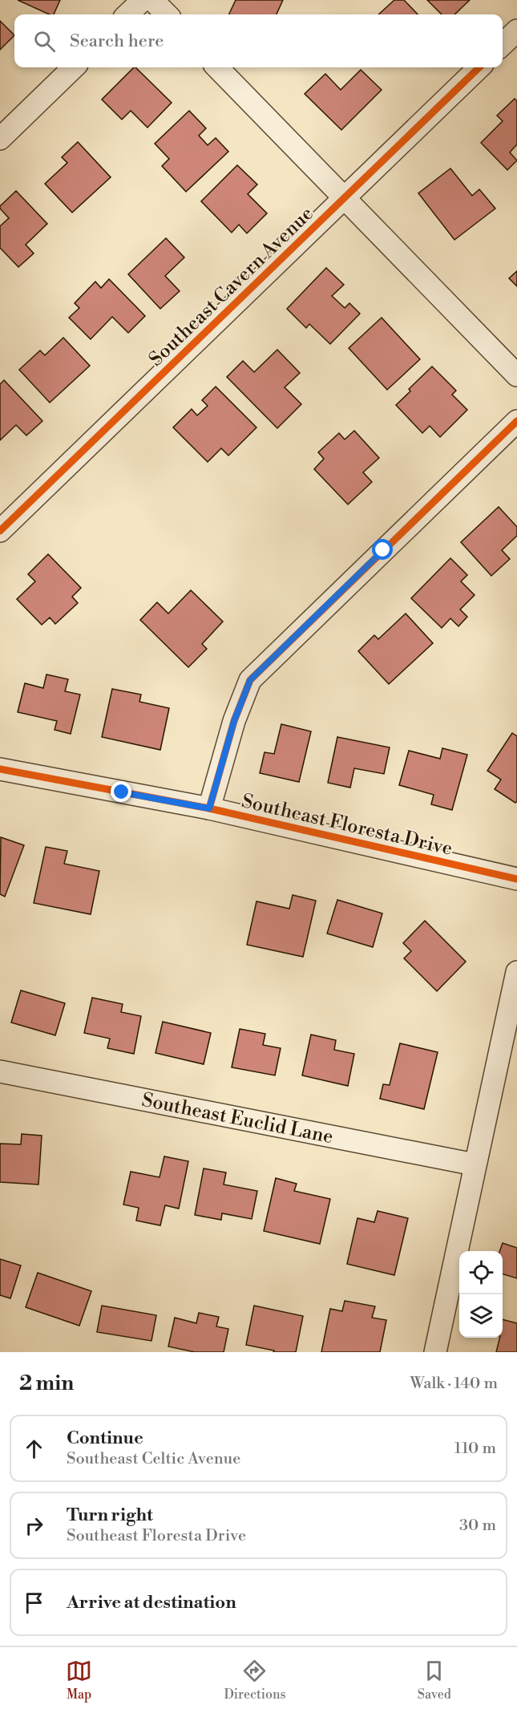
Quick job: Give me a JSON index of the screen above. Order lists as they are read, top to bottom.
{
  "streets": {
    "street": ["Southeast Cavern Avenue", "Southeast Floresta Drive", "Southeast Euclid Lane"]
  },
  "page": {
    "search": "Search here",
    "heading": ["2 min", "Walk · 140 m"],
    "list": [
      ["Continue", "Southeast Celtic Avenue", "110 m"],
      ["Turn right", "Southeast Floresta Drive", "30 m"],
      "Arrive at destination"
    ],
    "nav": ["Map", "Directions", "Saved"]
  }
}
